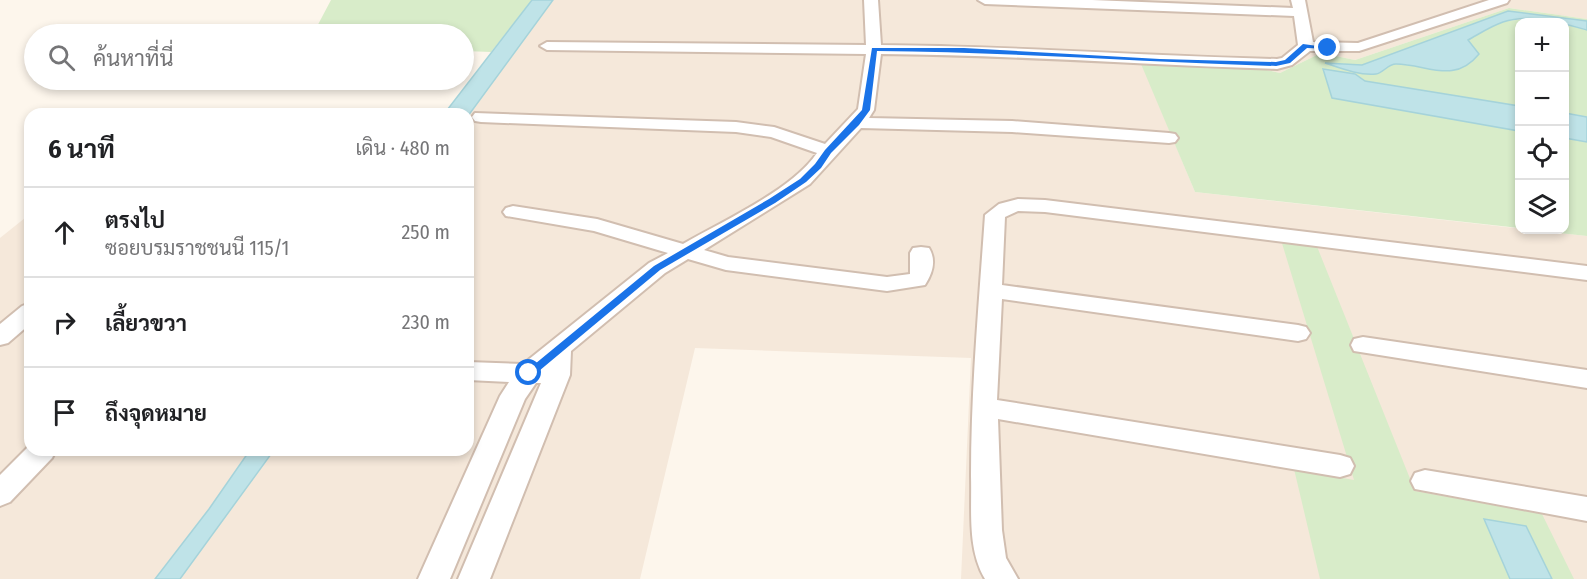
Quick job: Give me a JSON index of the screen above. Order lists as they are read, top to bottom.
{
  "page": {
    "map_buttons": ["+", "−"],
    "search": "ค้นหาที่นี่",
    "heading": ["6 นาที", "เดิน · 480 m"],
    "list": [
      ["ตรงไป", "ซอยบรมราชชนนี 115/1", "250 m"],
      ["เลี้ยวขวา", "230 m"],
      "ถึงจุดหมาย"
    ]
  }
}
